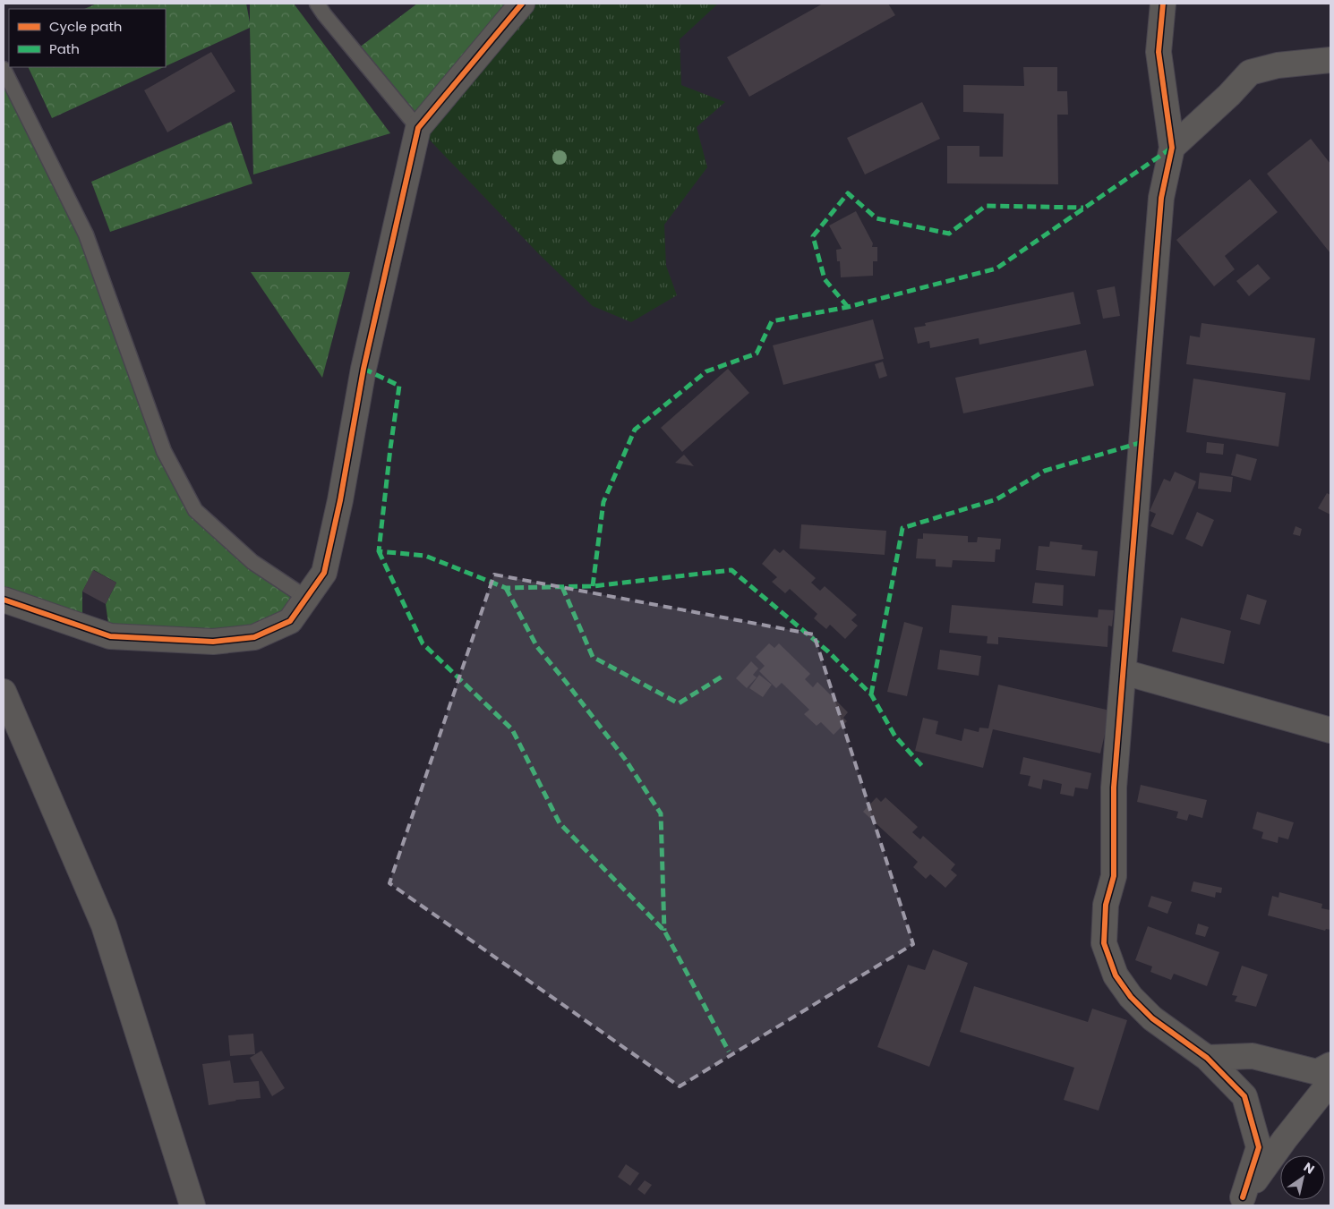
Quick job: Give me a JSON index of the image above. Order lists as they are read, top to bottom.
{
  "legend": ["Cycle path", "Path"],
  "north": "top right"
}
